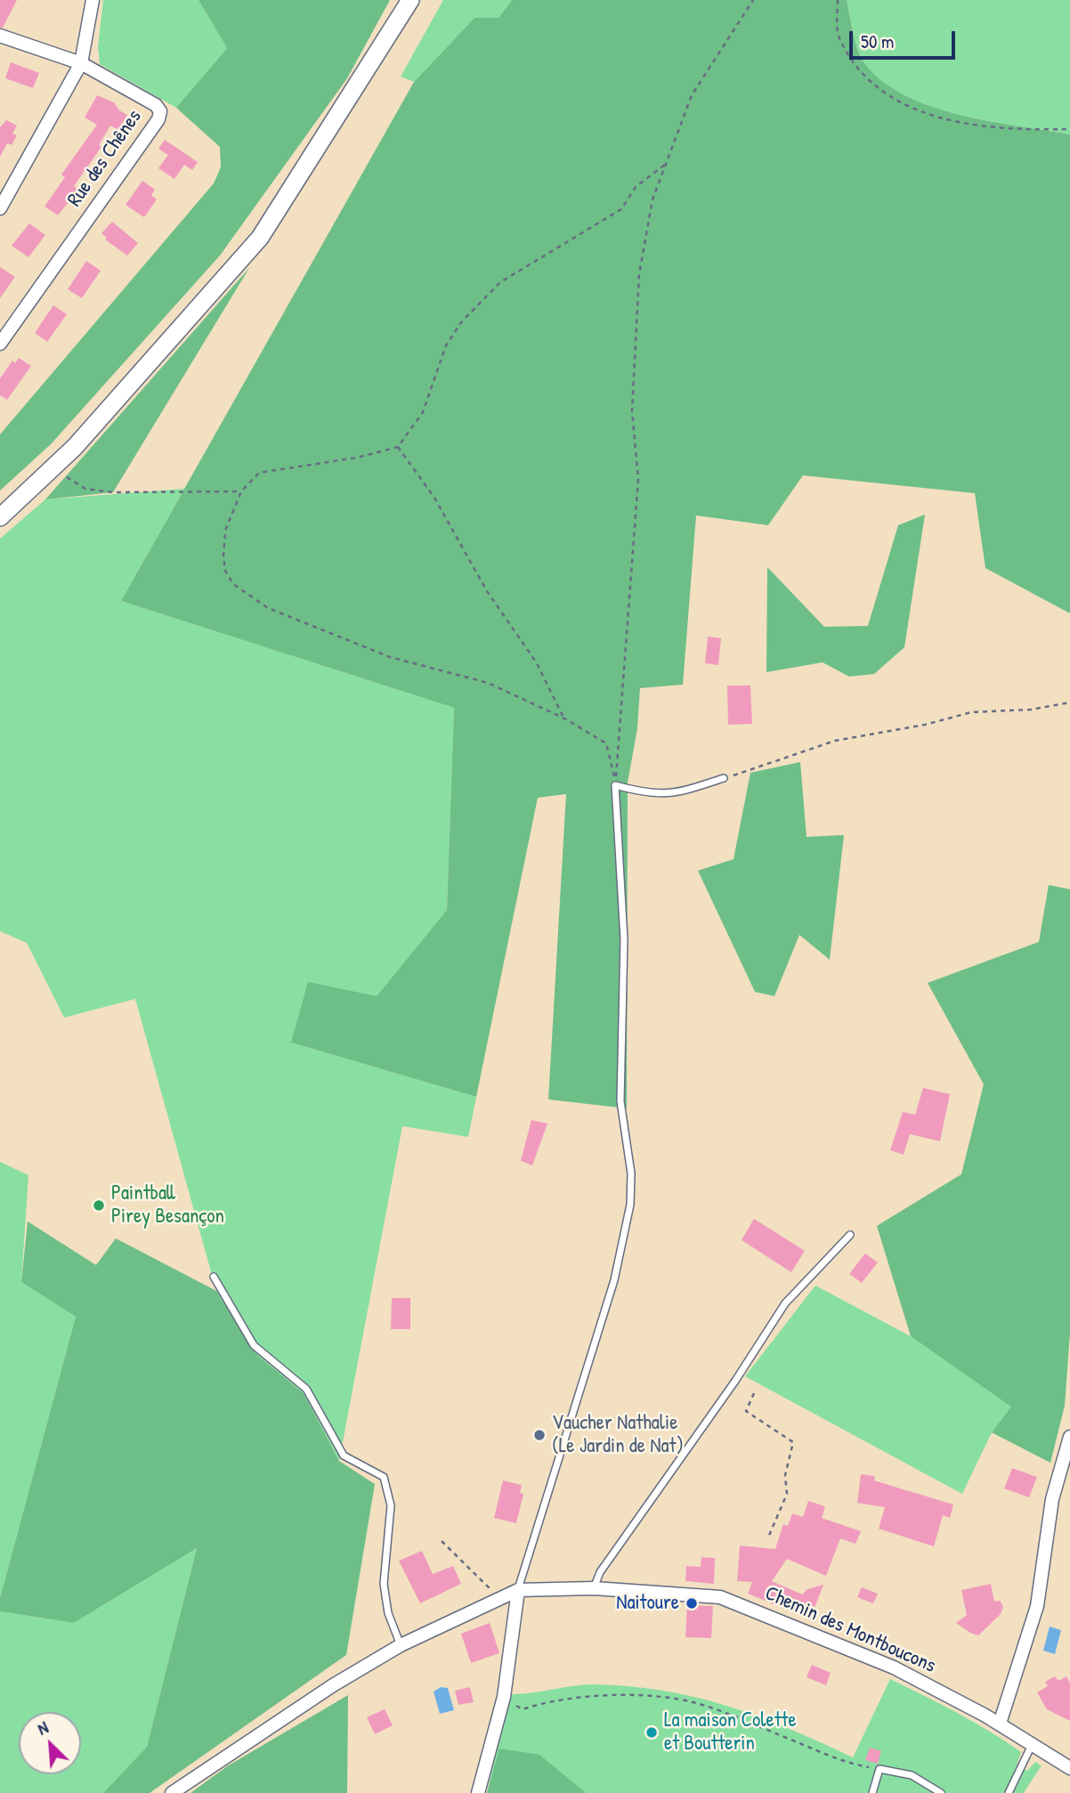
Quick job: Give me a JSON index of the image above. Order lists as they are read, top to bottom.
{
  "streets": {
    "street": ["Rue des Chênes", "Chemin des Montboucons"]
  },
  "places": [
    "Paintball Pirey Besançon",
    "Vaucher Nathalie (Le Jardin de Nat)",
    "Naitoure",
    "La maison Colette et Boutterin"
  ],
  "scale_bar": "50 m",
  "north": "top left"
}
